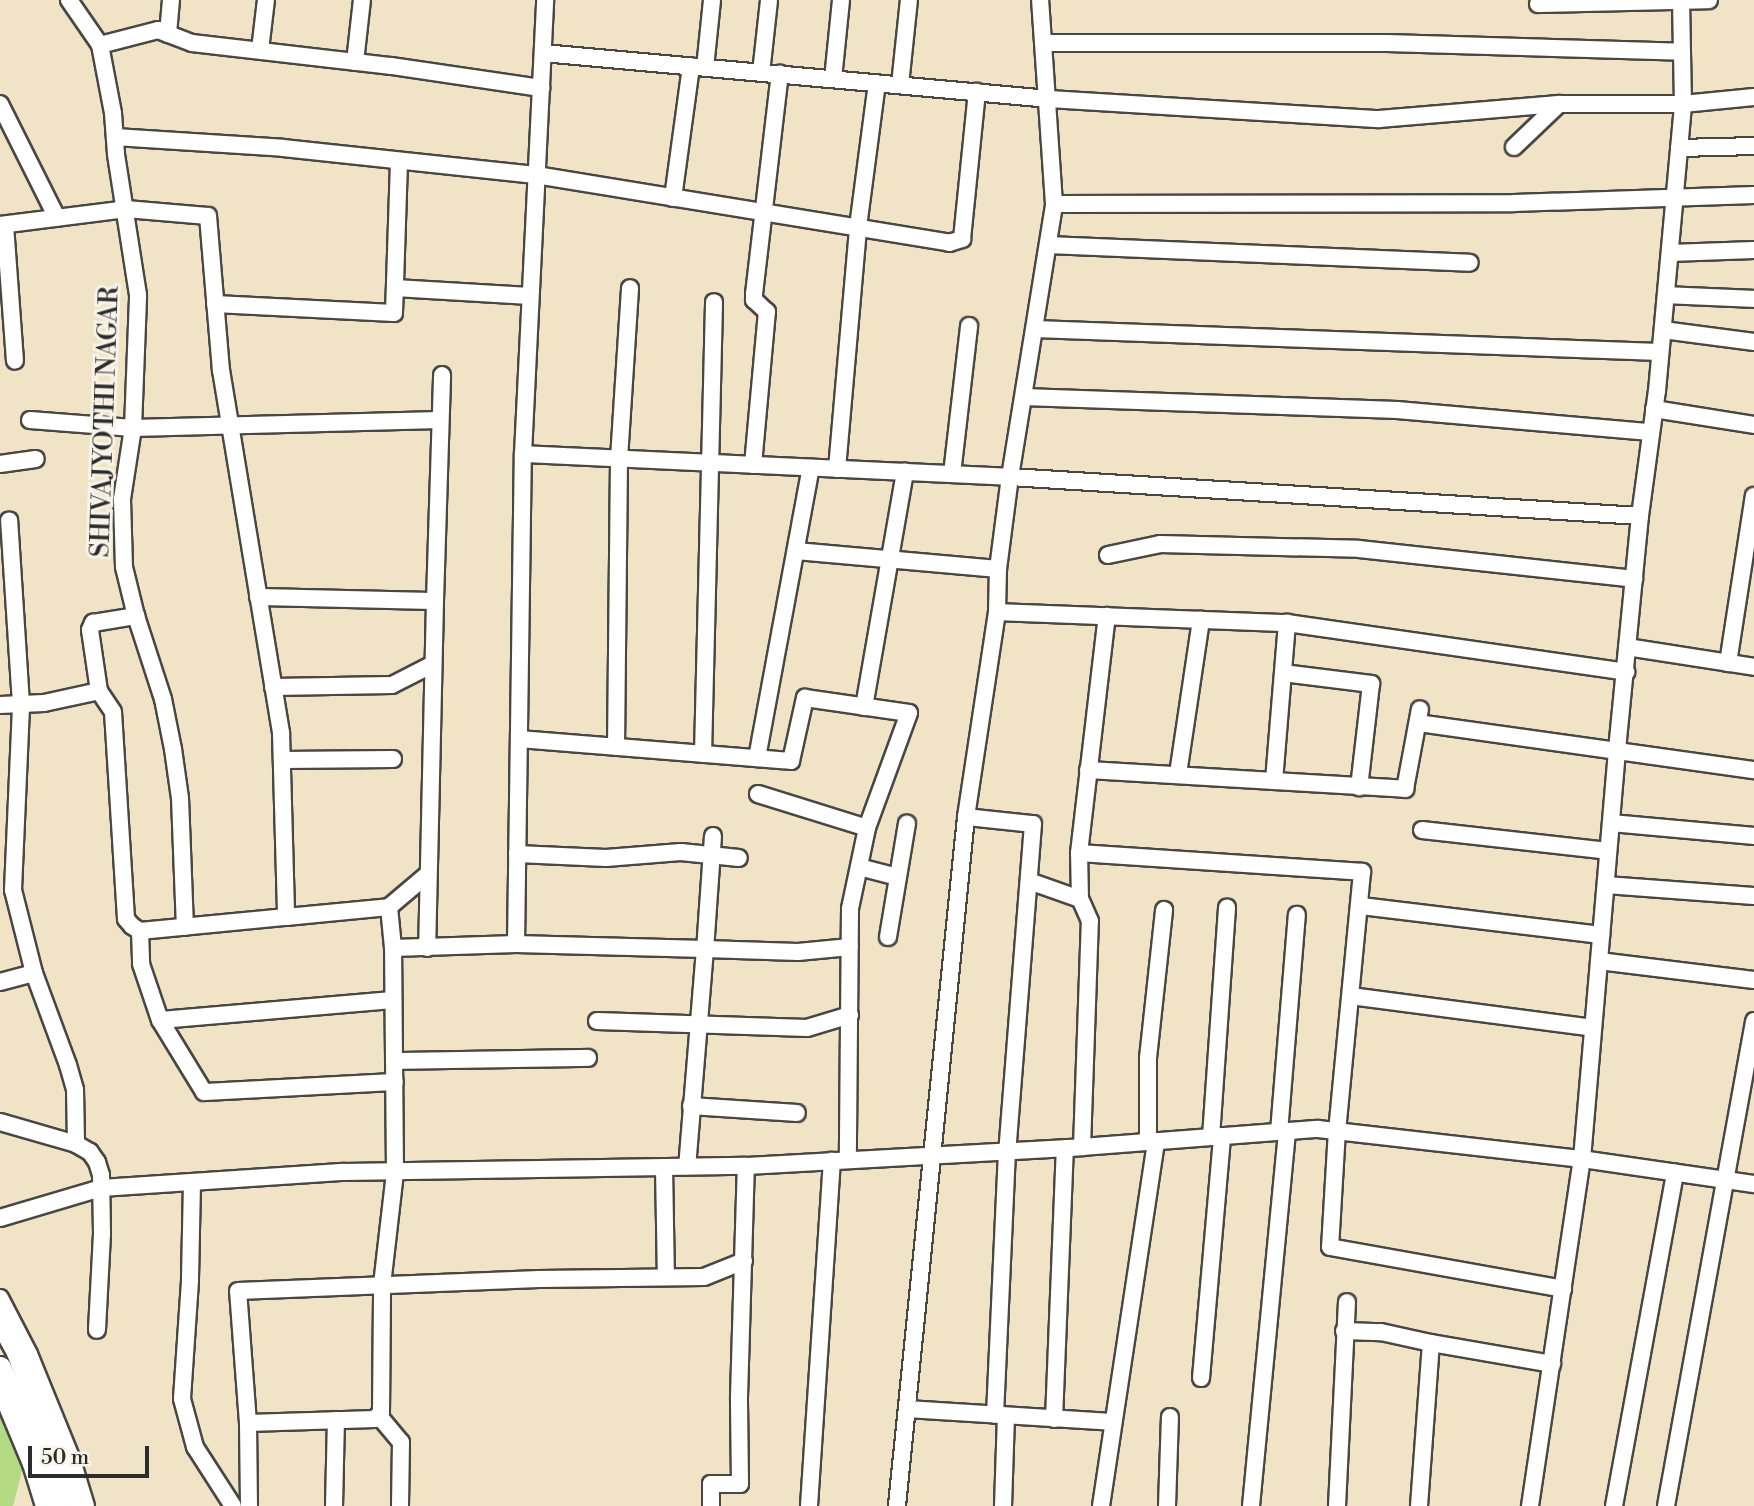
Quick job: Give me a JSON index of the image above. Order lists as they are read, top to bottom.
{
  "streets": {
    "street": ["SHIVAJYOTHI NAGAR"]
  },
  "scale_bar": "50 m"
}
